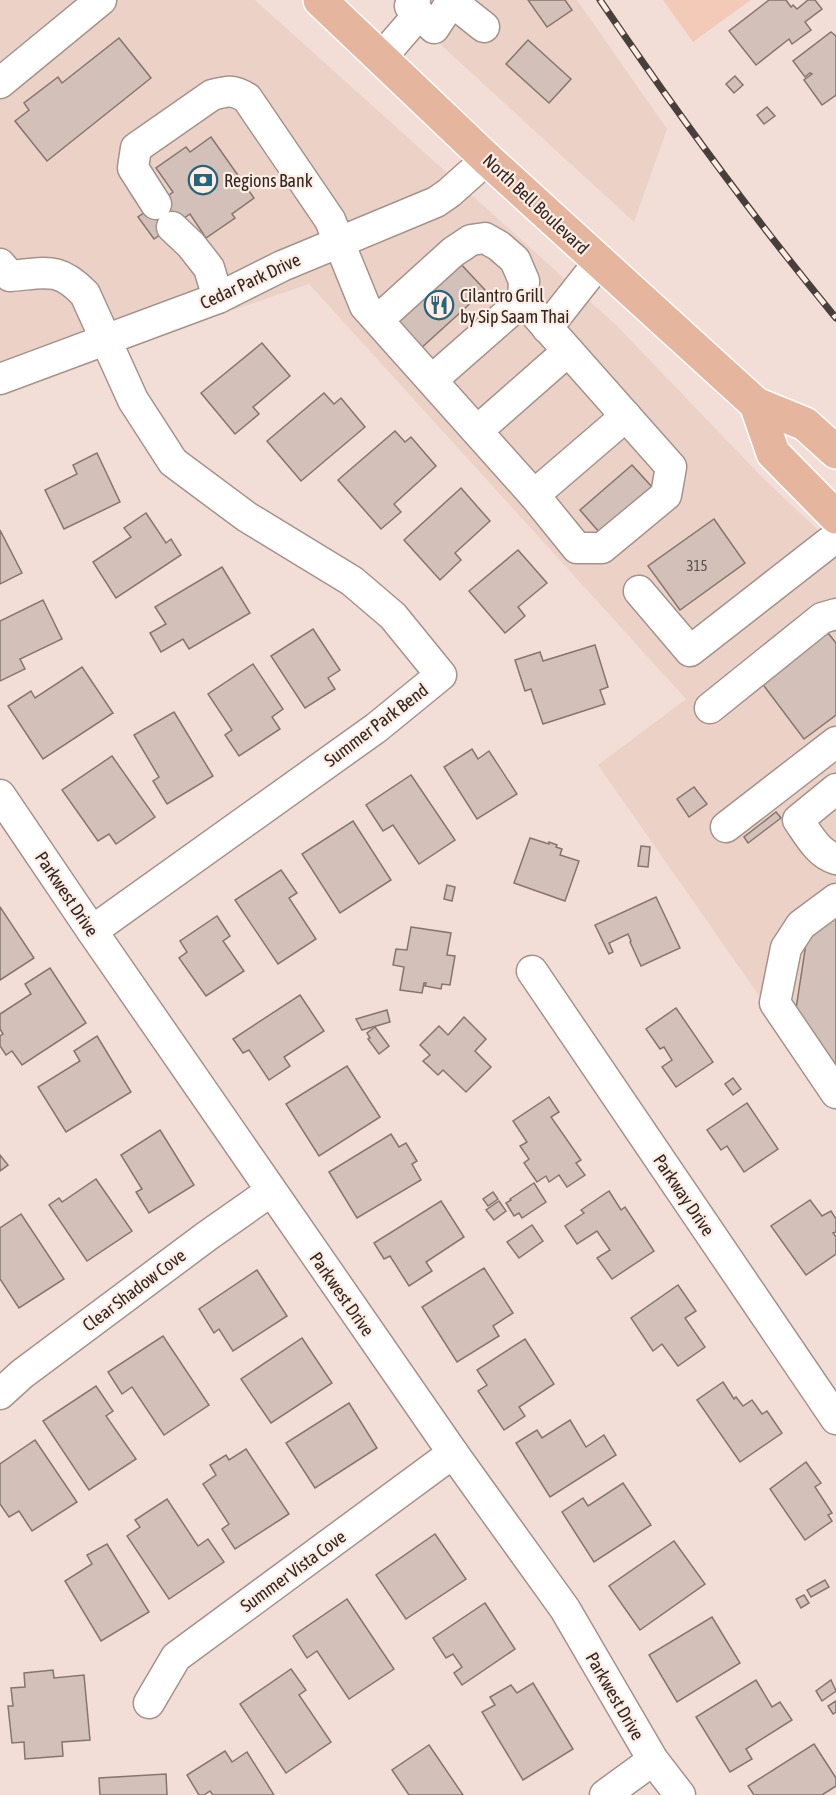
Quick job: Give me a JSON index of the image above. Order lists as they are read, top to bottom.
{
  "streets": {
    "main road": ["North Bell Boulevard"],
    "street": [
      "Cedar Park Drive",
      "Summer Park Bend",
      "Parkwest Drive",
      "Parkway Drive",
      "Clear Shadow Cove",
      "Summer Vista Cove"
    ]
  },
  "crossings": [
    ["North Bell Boulevard", "Cedar Park Drive"],
    ["Cedar Park Drive", "Summer Park Bend"],
    ["Summer Park Bend", "Parkwest Drive"],
    ["Parkwest Drive", "Clear Shadow Cove"],
    ["Parkwest Drive", "Summer Vista Cove"]
  ],
  "places": {
    "bank": ["Regions Bank"],
    "restaurant": ["Cilantro Grill by Sip Saam Thai"]
  },
  "house_numbers": ["315"]
}
